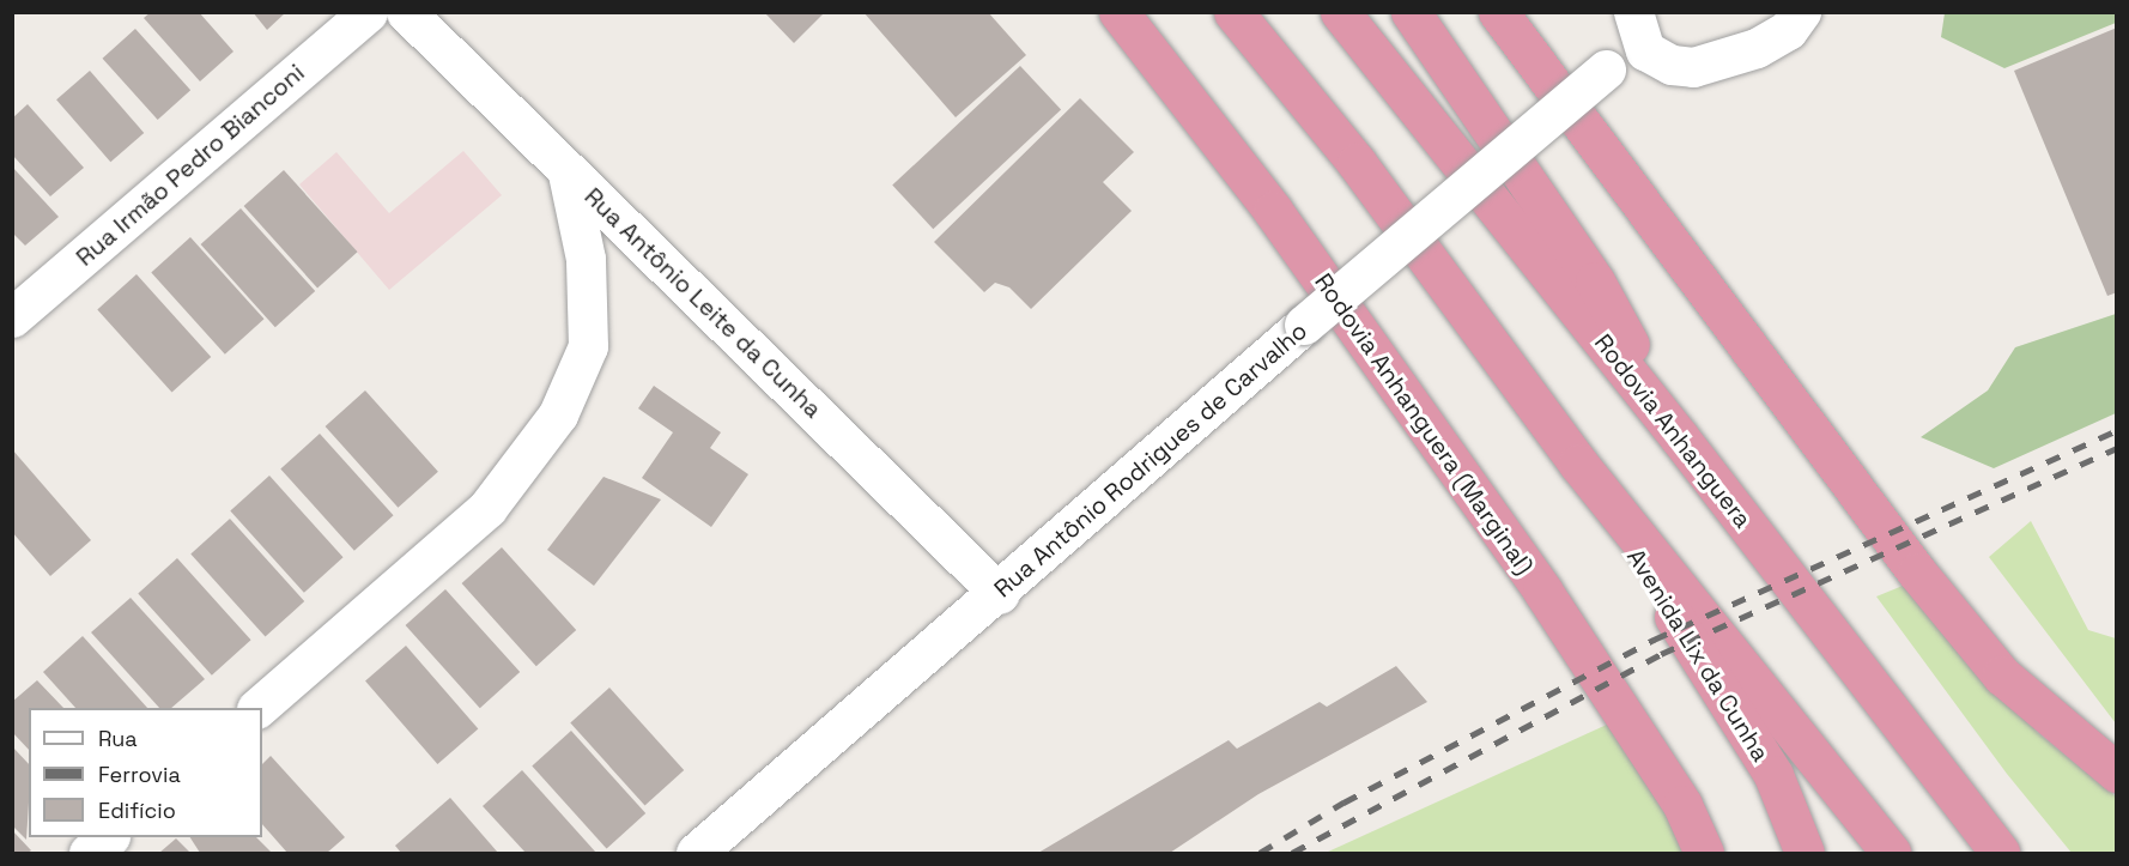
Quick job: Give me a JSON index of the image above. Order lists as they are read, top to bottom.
{
  "streets": {
    "highway": ["Rodovia Anhanguera (Marginal)", "Rodovia Anhanguera", "Avenida Lix da Cunha"],
    "street": ["Rua Irmão Pedro Bianconi", "Rua Antônio Leite da Cunha", "Rua Antônio Rodrigues de Carvalho"]
  },
  "crossings": [
    ["Rua Antônio Leite da Cunha", "Rua Antônio Rodrigues de Carvalho"]
  ],
  "legend": ["Rua", "Ferrovia", "Edifício"]
}
